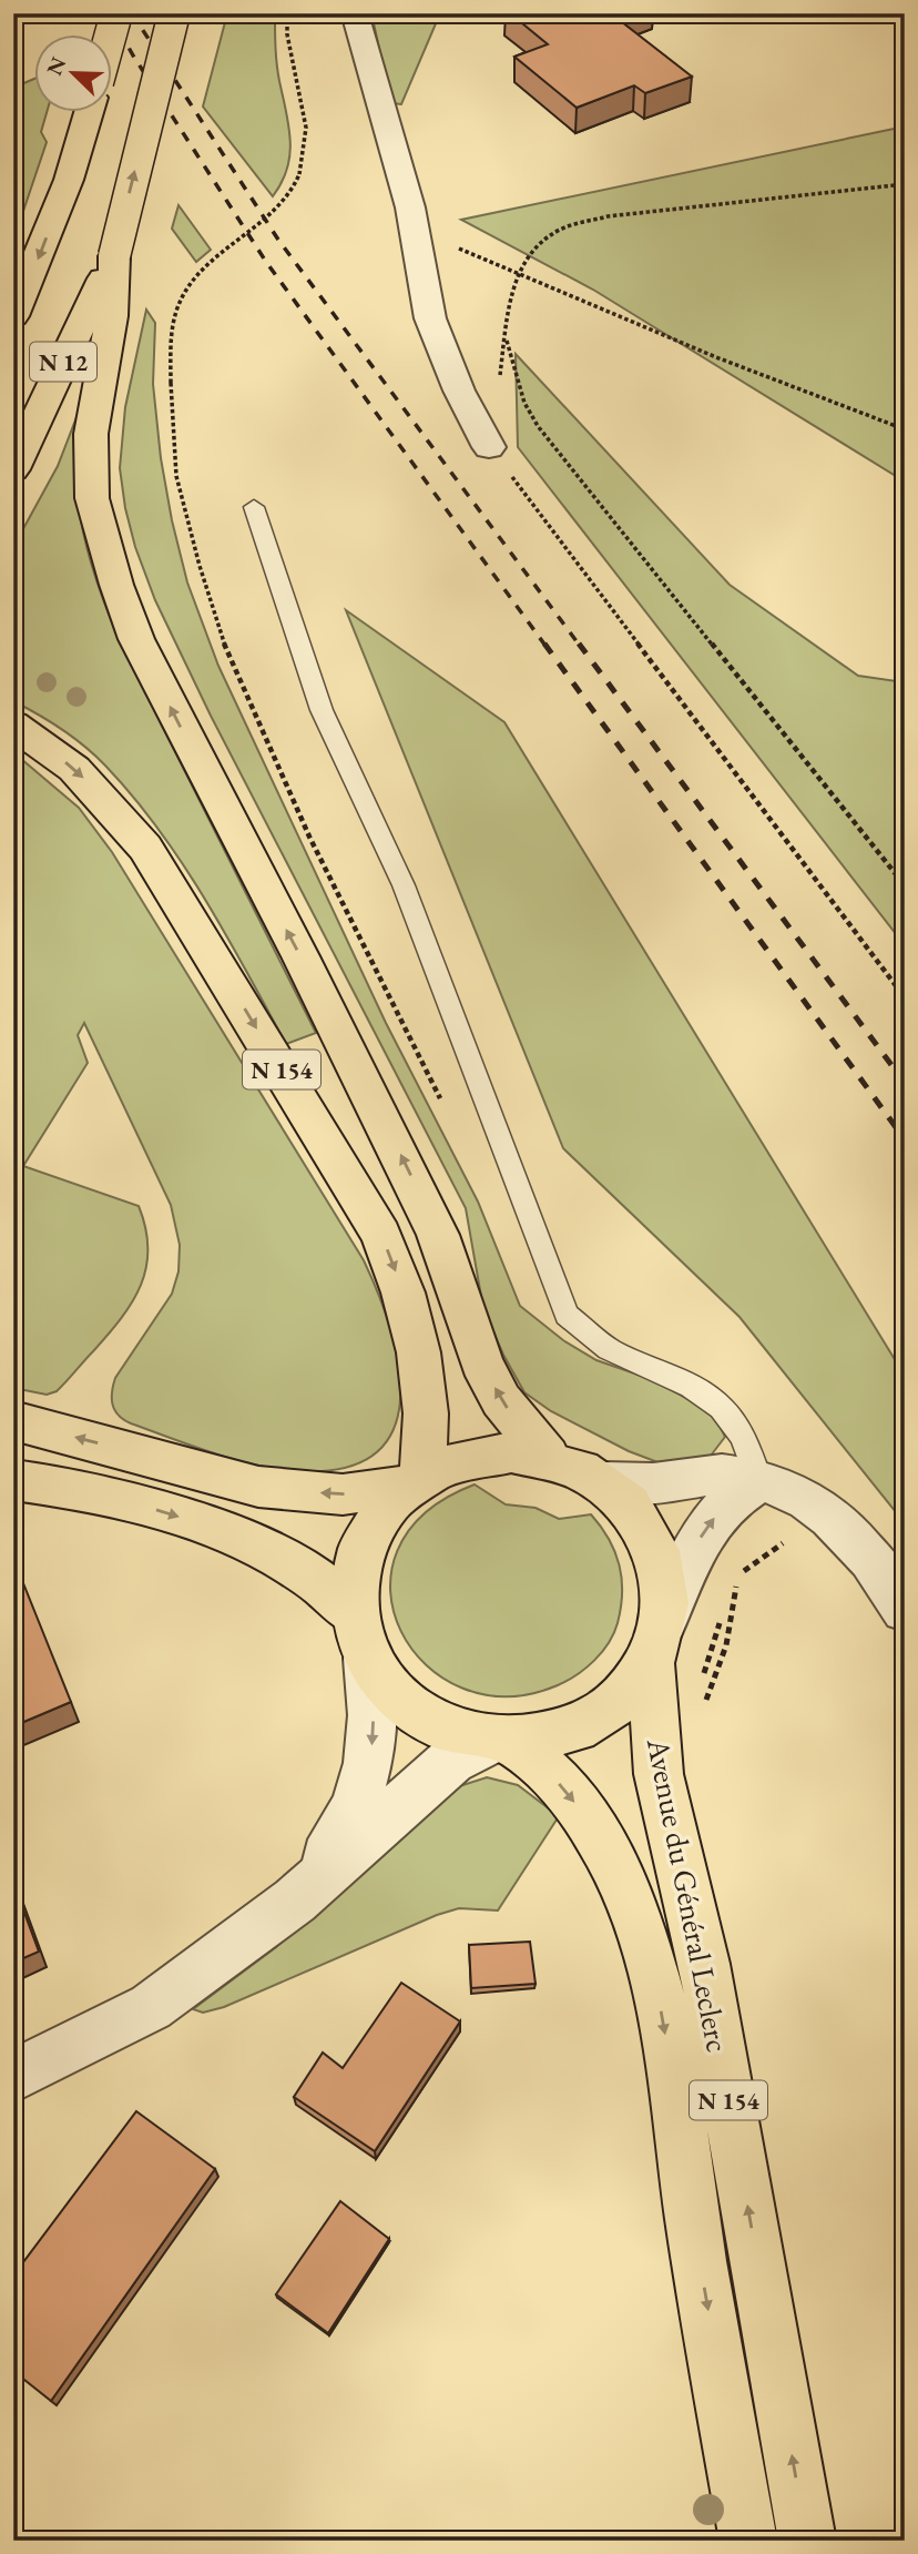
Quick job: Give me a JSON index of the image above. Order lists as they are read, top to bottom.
{
  "streets": {
    "main road": ["N 12", "N 154", "Avenue du Général Leclerc"]
  },
  "crossings": [
    ["N 154", "Avenue du Général Leclerc"]
  ],
  "north": "top left"
}
